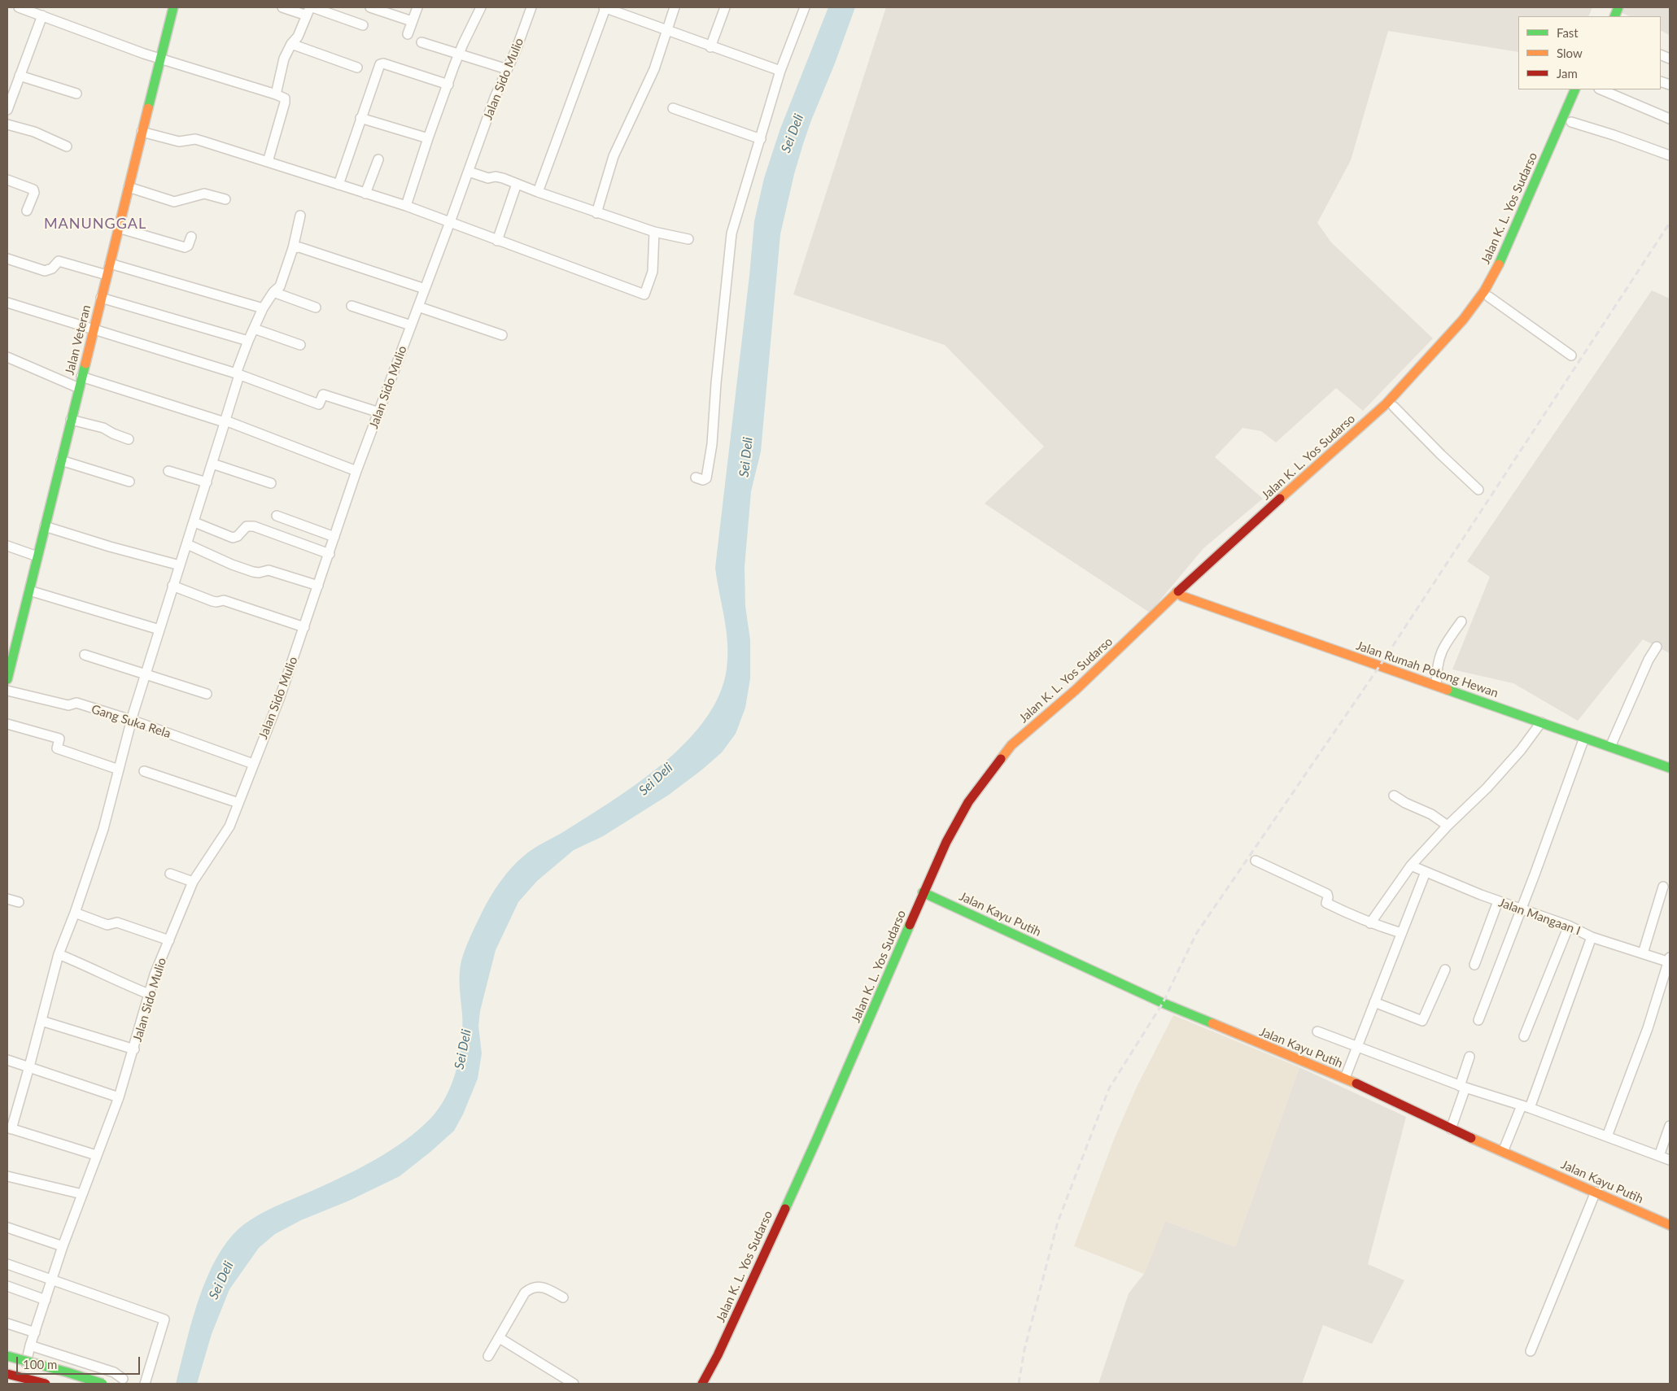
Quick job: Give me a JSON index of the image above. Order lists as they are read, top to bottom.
{
  "streets": {
    "main road": [
      "Jalan K. L. Yos Sudarso",
      "Jalan Veteran",
      "Jalan Rumah Potong Hewan",
      "Jalan Kayu Putih"
    ],
    "street": ["Jalan Sido Mulio", "Gang Suka Rela", "Jalan Mangaan I"]
  },
  "crossings": [
    ["Jalan Sido Mulio", "Gang Suka Rela"],
    ["Jalan K. L. Yos Sudarso", "Jalan Rumah Potong Hewan"],
    ["Jalan K. L. Yos Sudarso", "Jalan Kayu Putih"]
  ],
  "districts": ["MANUNGGAL"],
  "water": ["Sei Deli"],
  "legend": ["Fast", "Slow", "Jam"],
  "scale_bar": "100 m"
}
